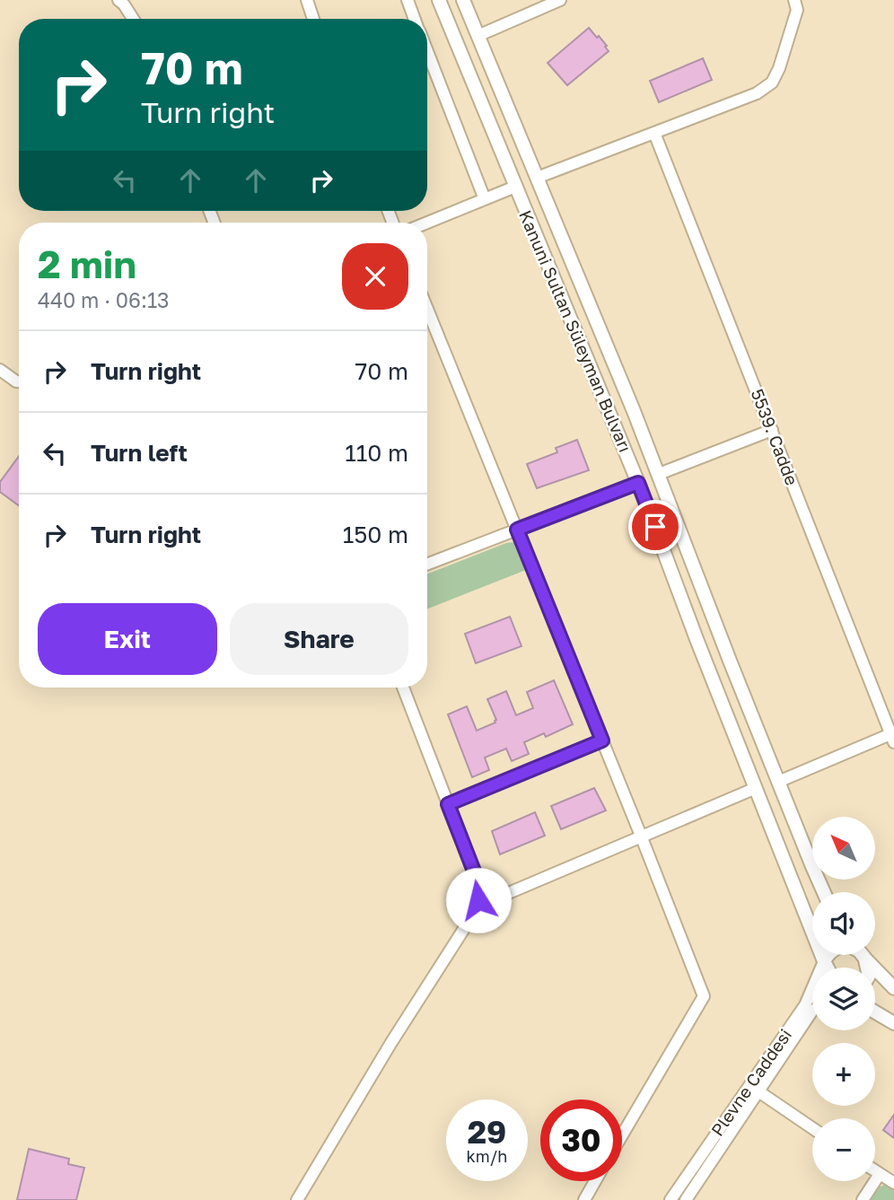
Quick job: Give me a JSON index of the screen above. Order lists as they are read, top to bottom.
{
  "streets": {
    "main road": ["Kanuni Sultan Süleyman Bulvarı"],
    "street": ["5539. Cadde", "Plevne Caddesi"]
  },
  "crossings": [
    ["Kanuni Sultan Süleyman Bulvarı", "Plevne Caddesi"]
  ],
  "north": "top left",
  "page": {
    "turn": ["70 m", "Turn right"],
    "heading": ["2 min", "440 m · 06:13"],
    "list": [
      {
        "name": "Turn right",
        "value": "70 m"
      },
      {
        "name": "Turn left",
        "value": "110 m"
      },
      {
        "name": "Turn right",
        "value": "150 m"
      }
    ],
    "buttons": ["Exit", "Share"],
    "map_buttons": ["+", "−"],
    "speed": "29 km/h",
    "limit": "30"
  }
}
